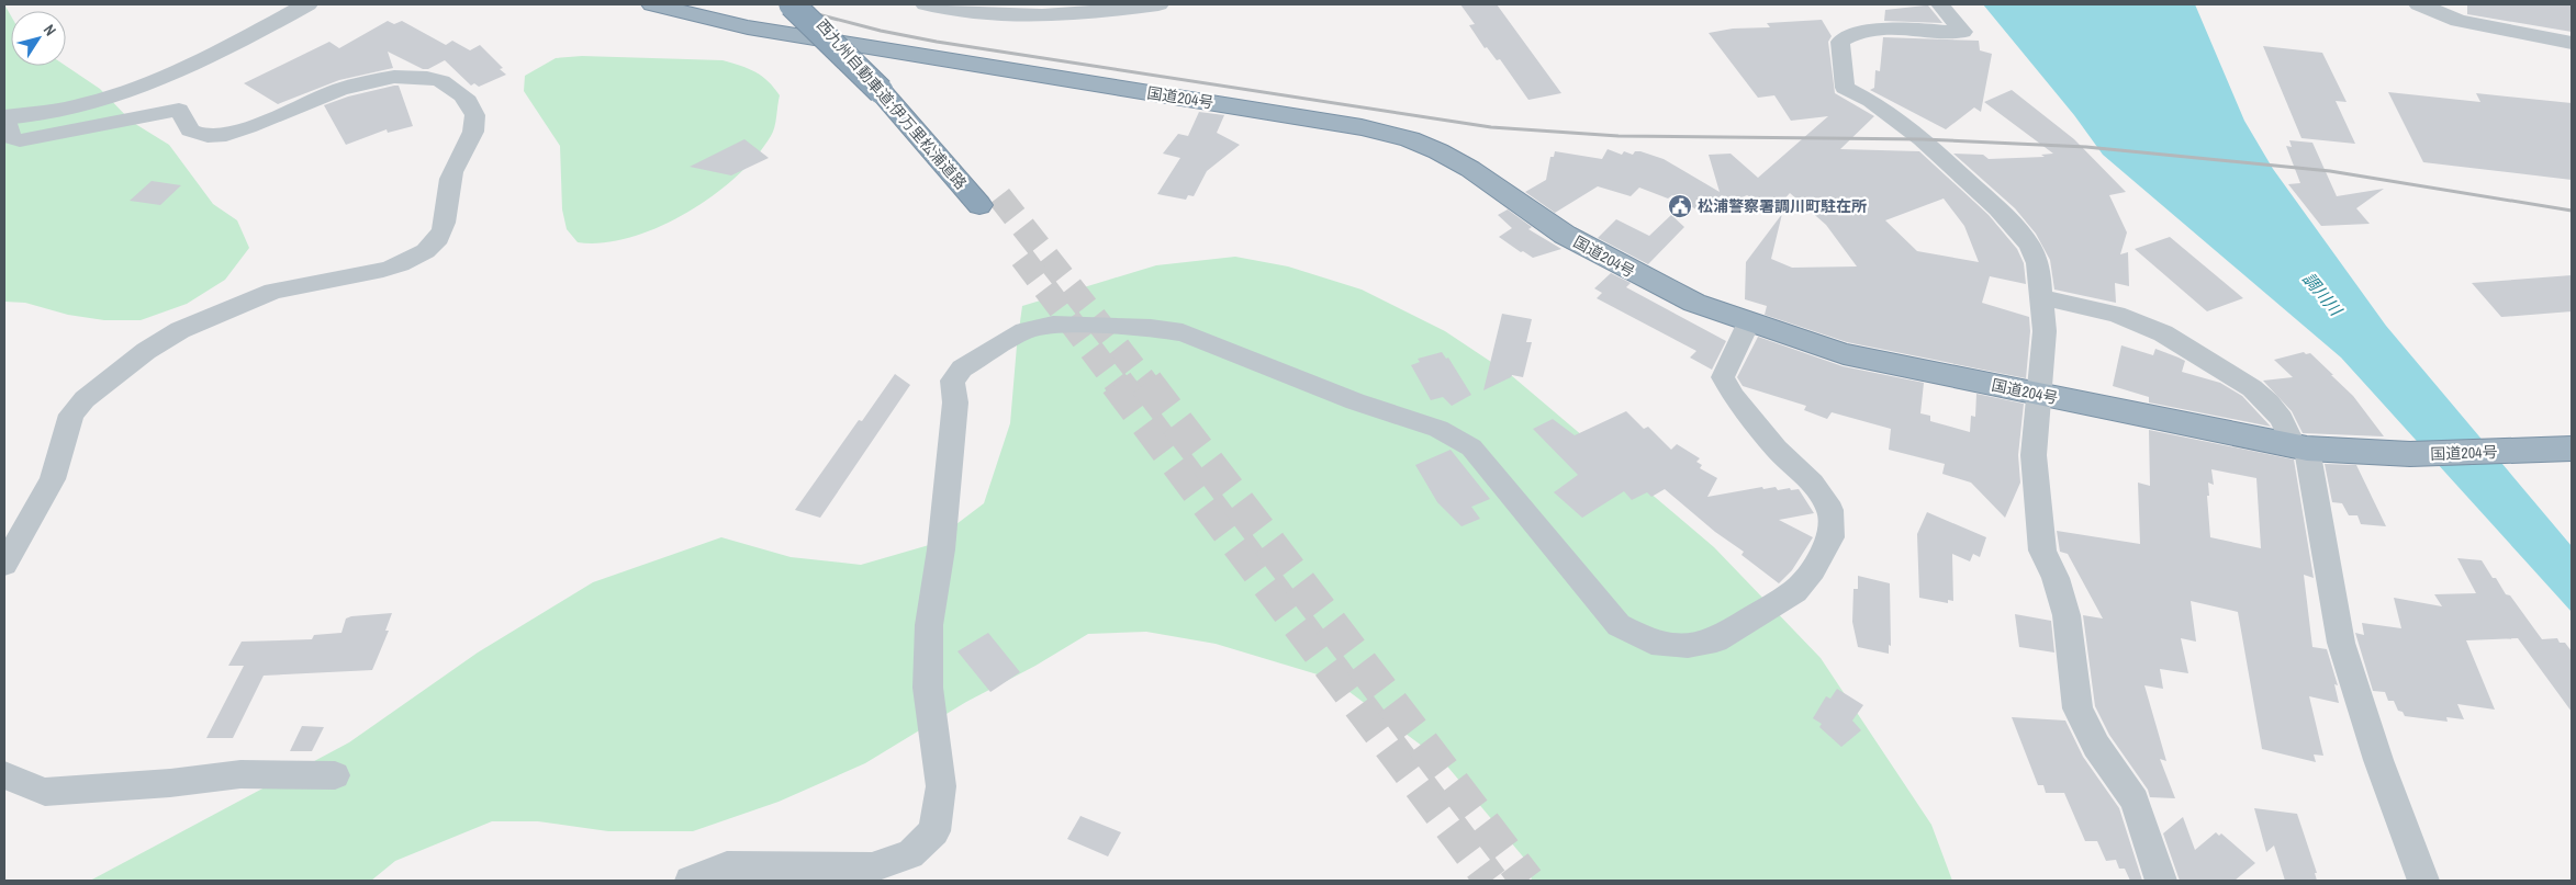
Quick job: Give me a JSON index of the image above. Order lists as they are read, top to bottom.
{
  "streets": {
    "highway": ["国道204号", "西九州自動車道;伊万里松浦道路"]
  },
  "water": ["調川川"],
  "places": {
    "public building": ["松浦警察署調川町駐在所"]
  },
  "north": "top right"
}
